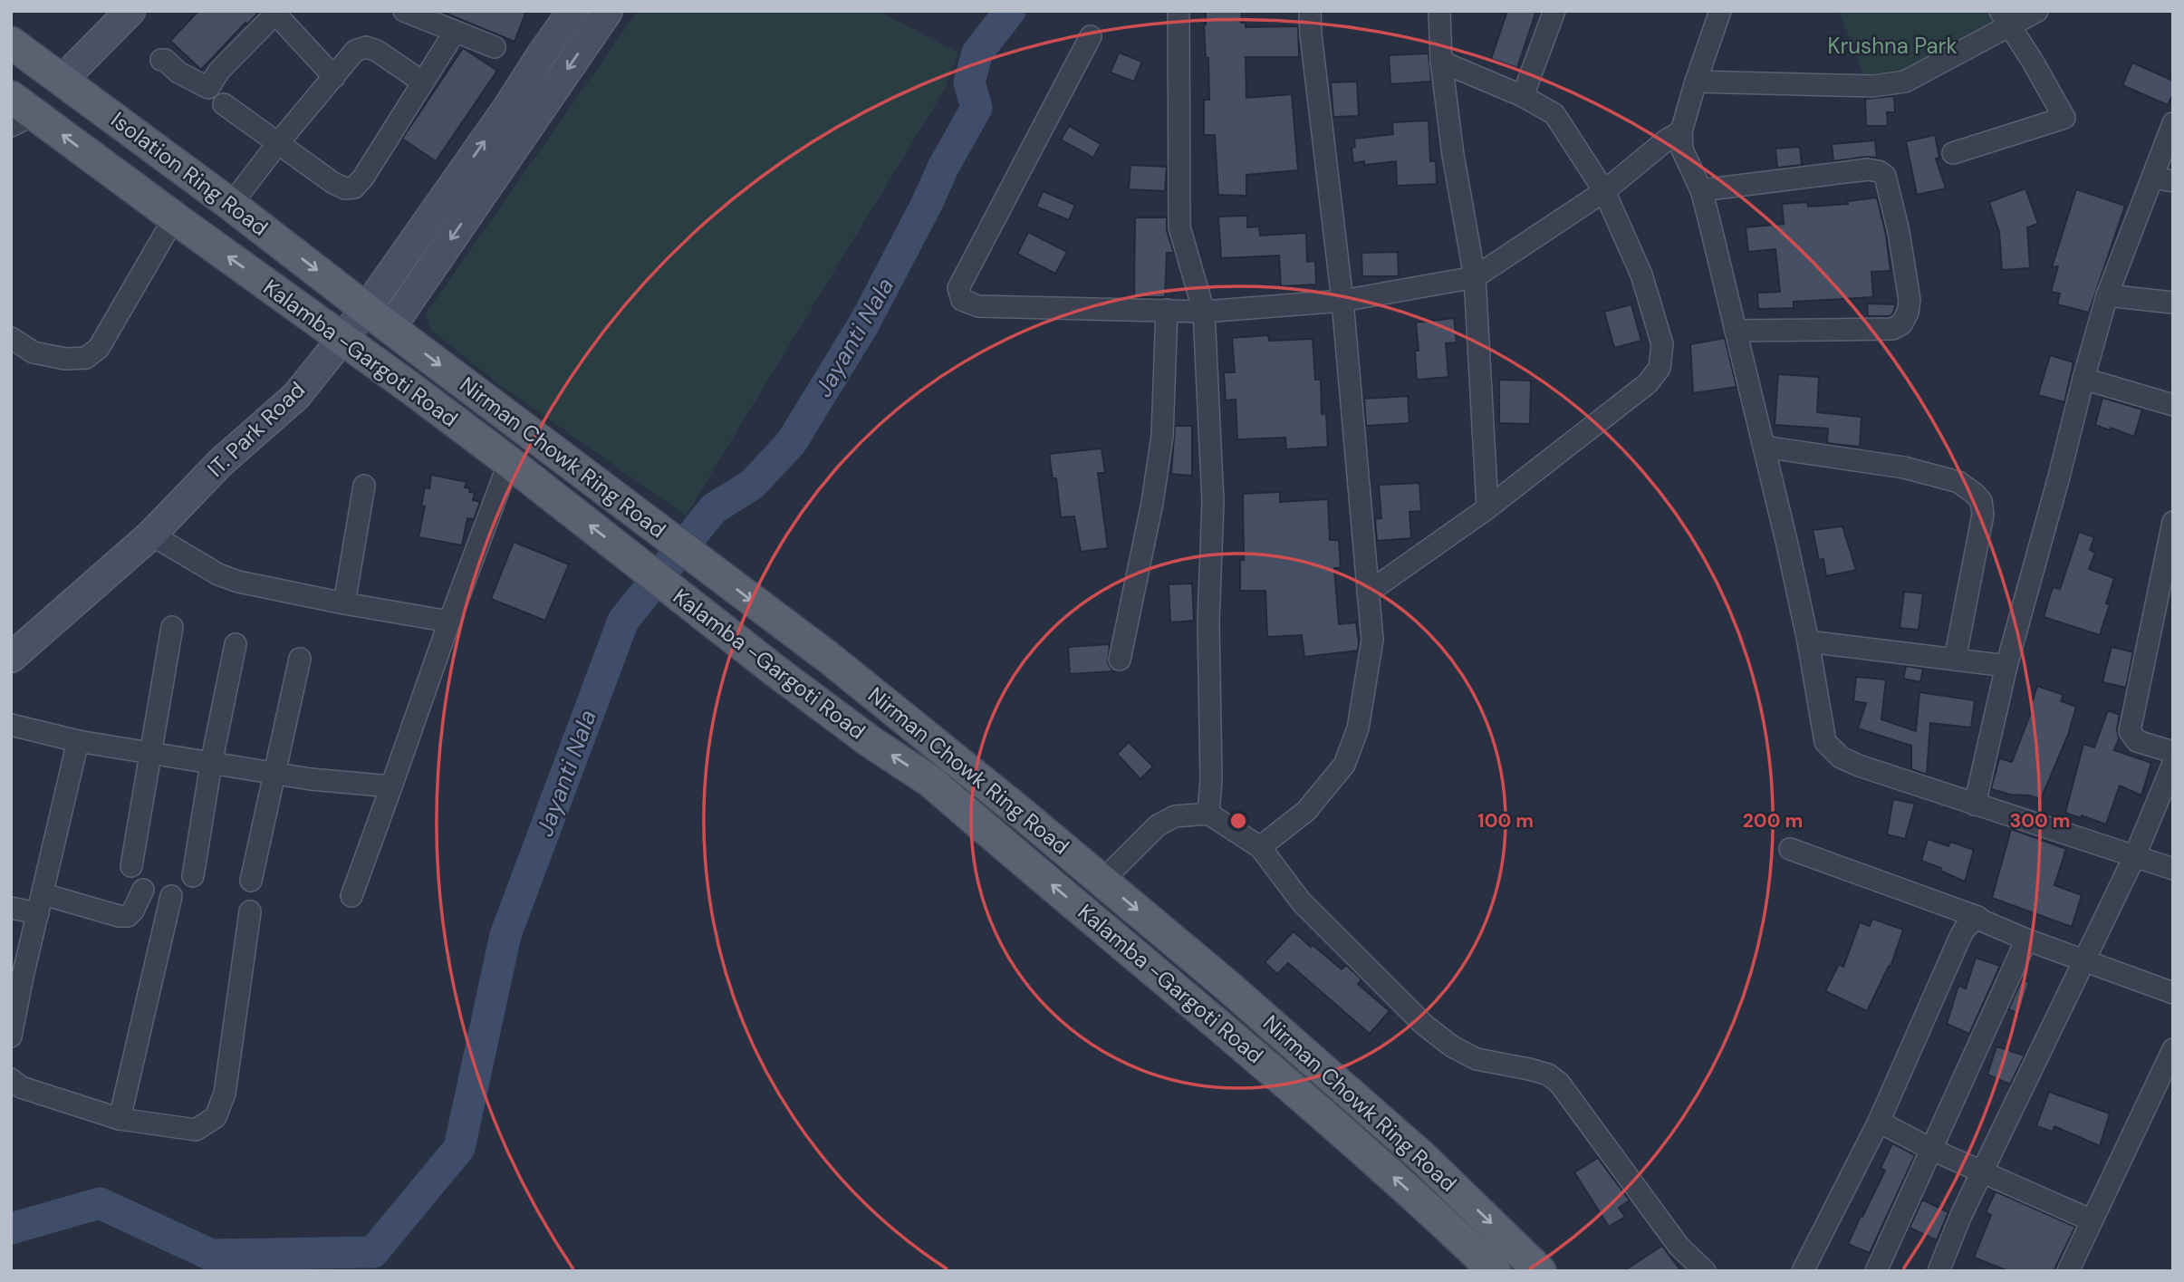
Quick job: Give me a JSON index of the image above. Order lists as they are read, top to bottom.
{
  "streets": {
    "main road": [
      "Isolation Ring Road",
      "Kalamba -Gargoti Road",
      "IT. Park Road",
      "Nirman Chowk Ring Road"
    ]
  },
  "crossings": [
    ["Isolation Ring Road", "IT. Park Road"],
    ["Isolation Ring Road", "Nirman Chowk Ring Road"],
    ["Kalamba -Gargoti Road", "IT. Park Road"],
    ["IT. Park Road", "Nirman Chowk Ring Road"]
  ],
  "one_way": ["Isolation Ring Road", "Kalamba -Gargoti Road", "Nirman Chowk Ring Road"],
  "water": ["Jayanti Nala"],
  "parks": ["Krushna Park"],
  "rings": ["100 m", "200 m", "300 m"]
}
